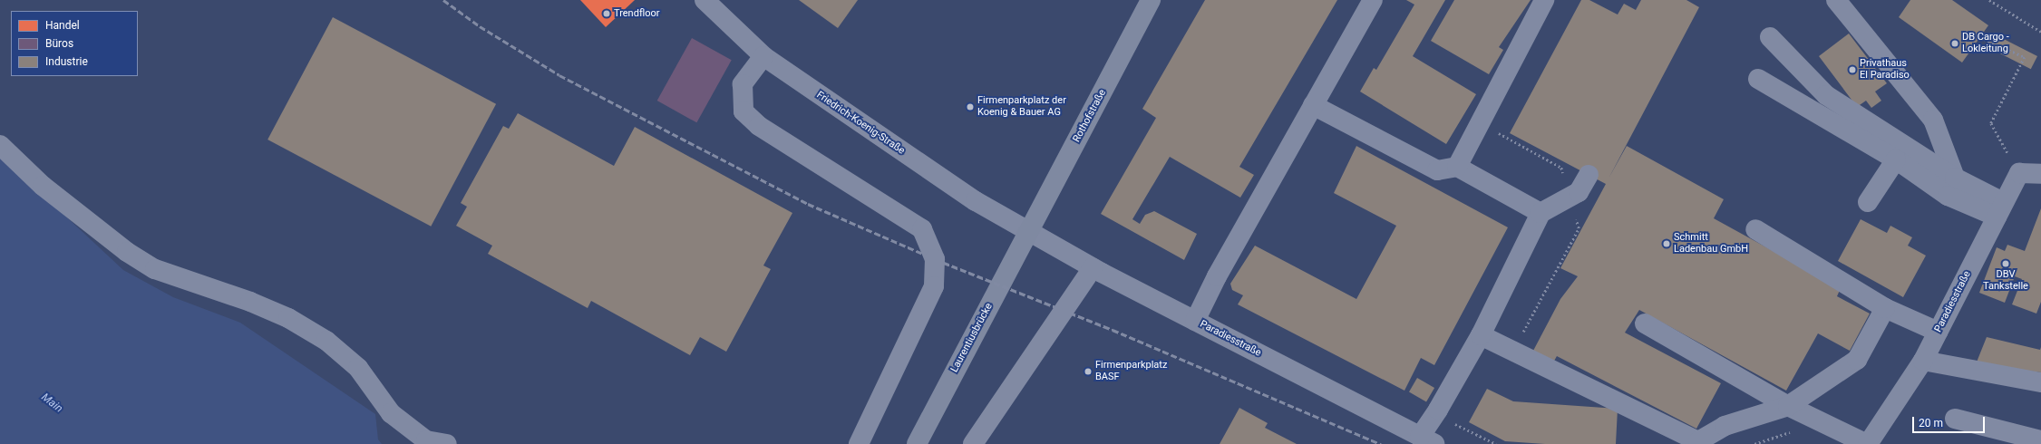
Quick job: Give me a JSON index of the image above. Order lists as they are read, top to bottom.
{
  "streets": {
    "main road": ["Rothofstraße", "Laurentiusbrücke"],
    "street": ["Friedrich-Koenig-Straße", "Paradiesstraße"]
  },
  "crossings": [
    ["Rothofstraße", "Friedrich-Koenig-Straße"],
    ["Rothofstraße", "Paradiesstraße"],
    ["Rothofstraße", "Laurentiusbrücke"],
    ["Friedrich-Koenig-Straße", "Paradiesstraße"],
    ["Friedrich-Koenig-Straße", "Laurentiusbrücke"],
    ["Paradiesstraße", "Laurentiusbrücke"]
  ],
  "water": ["Main"],
  "places": [
    "Trendfloor",
    "DB Cargo - Lokleitung",
    "Privathaus El Paradiso",
    "Firmenparkplatz der Koenig & Bauer AG",
    "Schmitt Ladenbau GmbH",
    "DBV Tankstelle",
    "Firmenparkplatz BASF"
  ],
  "legend": ["Handel", "Büros", "Industrie"],
  "scale_bar": "20 m"
}
